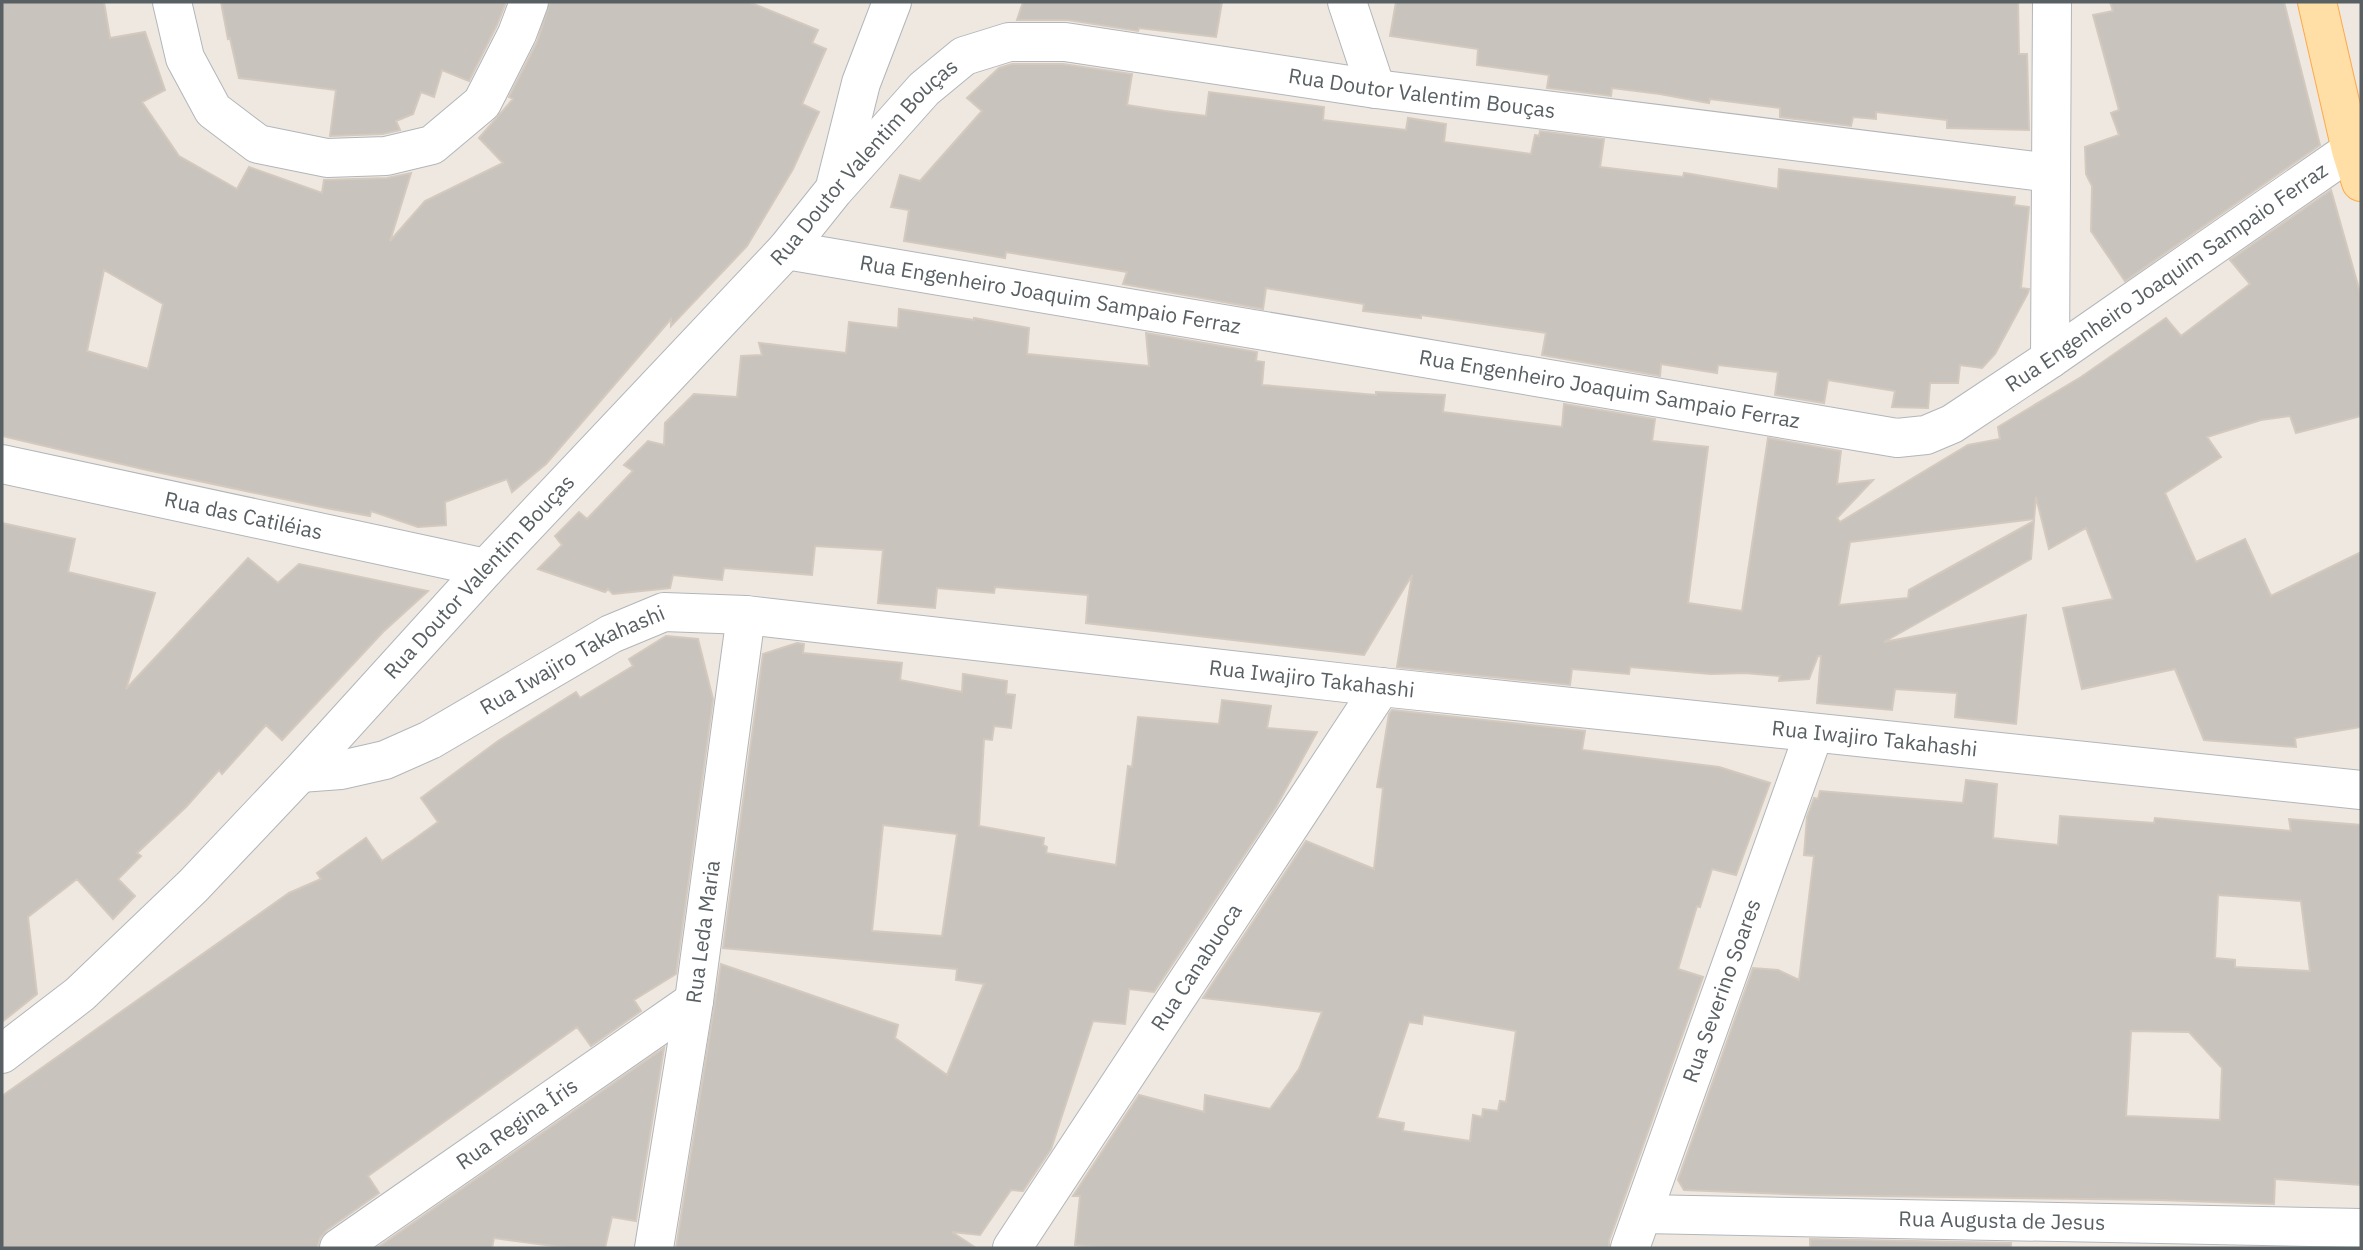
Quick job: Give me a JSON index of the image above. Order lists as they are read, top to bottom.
{
  "streets": {
    "street": [
      "Rua Doutor Valentim Bouças",
      "Rua Engenheiro Joaquim Sampaio Ferraz",
      "Rua das Catiléias",
      "Rua Iwajiro Takahashi",
      "Rua Leda Maria",
      "Rua Canabuoca",
      "Rua Severino Soares",
      "Rua Regina Íris",
      "Rua Augusta de Jesus"
    ]
  },
  "crossings": [
    ["Rua Doutor Valentim Bouças", "Rua Engenheiro Joaquim Sampaio Ferraz"],
    ["Rua Doutor Valentim Bouças", "Rua das Catiléias"],
    ["Rua Doutor Valentim Bouças", "Rua Iwajiro Takahashi"],
    ["Rua Iwajiro Takahashi", "Rua Leda Maria"],
    ["Rua Iwajiro Takahashi", "Rua Canabuoca"],
    ["Rua Iwajiro Takahashi", "Rua Severino Soares"],
    ["Rua Leda Maria", "Rua Regina Íris"],
    ["Rua Severino Soares", "Rua Augusta de Jesus"]
  ]
}
